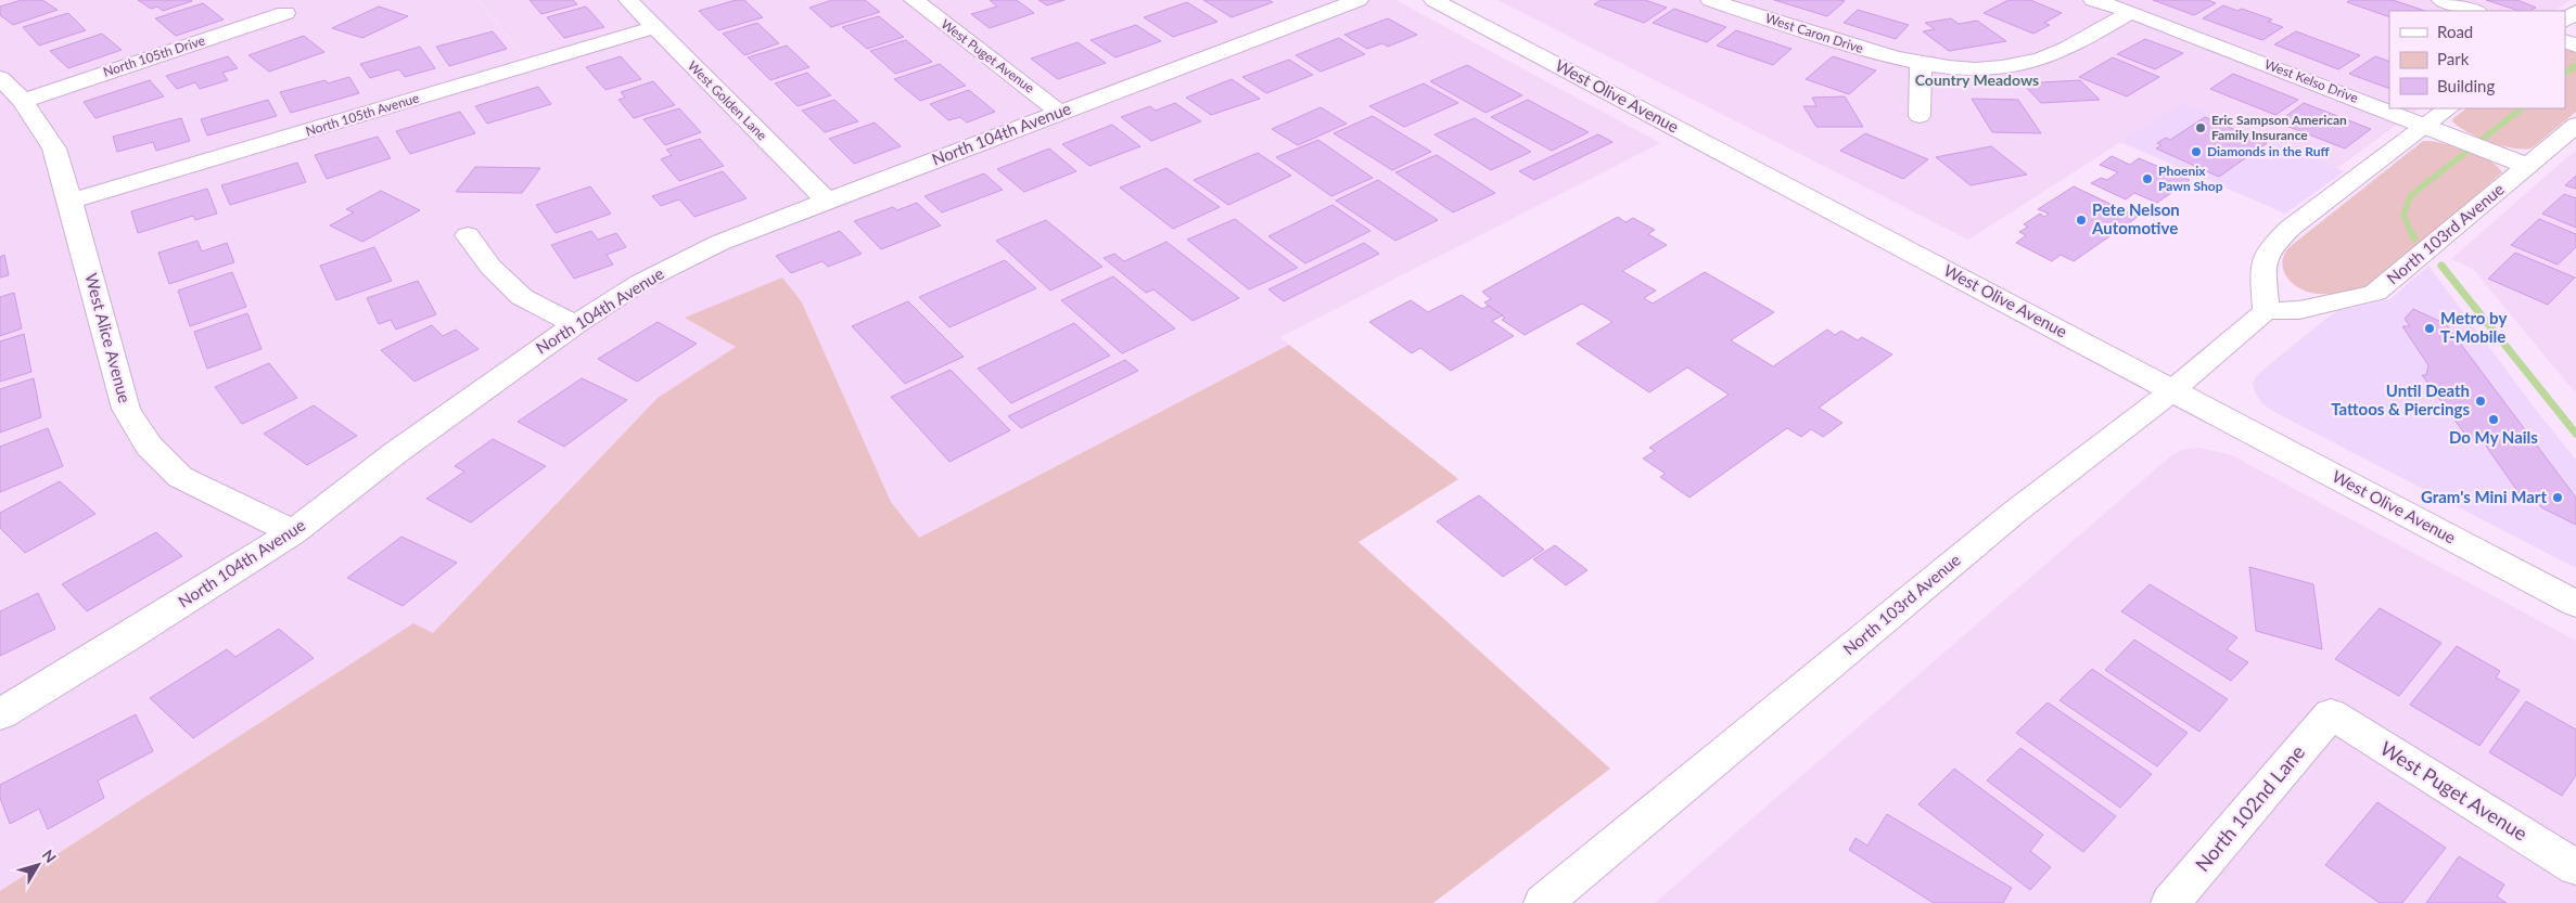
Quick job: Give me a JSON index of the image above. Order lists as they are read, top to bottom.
{
  "streets": {
    "street": [
      "West Caron Drive",
      "North 105th Drive",
      "West Puget Avenue",
      "West Kelso Drive",
      "West Olive Avenue",
      "West Golden Lane",
      "North 105th Avenue",
      "North 104th Avenue",
      "North 103rd Avenue",
      "West Alice Avenue",
      "North 102nd Lane"
    ]
  },
  "crossings": [
    ["West Caron Drive", "West Kelso Drive"],
    ["North 105th Drive", "West Alice Avenue"],
    ["West Puget Avenue", "North 104th Avenue"],
    ["West Puget Avenue", "North 102nd Lane"],
    ["West Kelso Drive", "North 103rd Avenue"],
    ["West Olive Avenue", "North 103rd Avenue"],
    ["West Golden Lane", "North 105th Avenue"],
    ["West Golden Lane", "North 104th Avenue"],
    ["North 105th Avenue", "West Alice Avenue"],
    ["North 104th Avenue", "West Alice Avenue"]
  ],
  "districts": ["Country Meadows"],
  "places": [
    "Eric Sampson American Family Insurance",
    "Diamonds in the Ruff",
    "Phoenix Pawn Shop",
    "Pete Nelson Automotive",
    "Metro by T-Mobile",
    "Until Death Tattoos & Piercings",
    "Do My Nails",
    "Gram's Mini Mart"
  ],
  "legend": ["Road", "Park", "Building"],
  "north": "top right"
}
